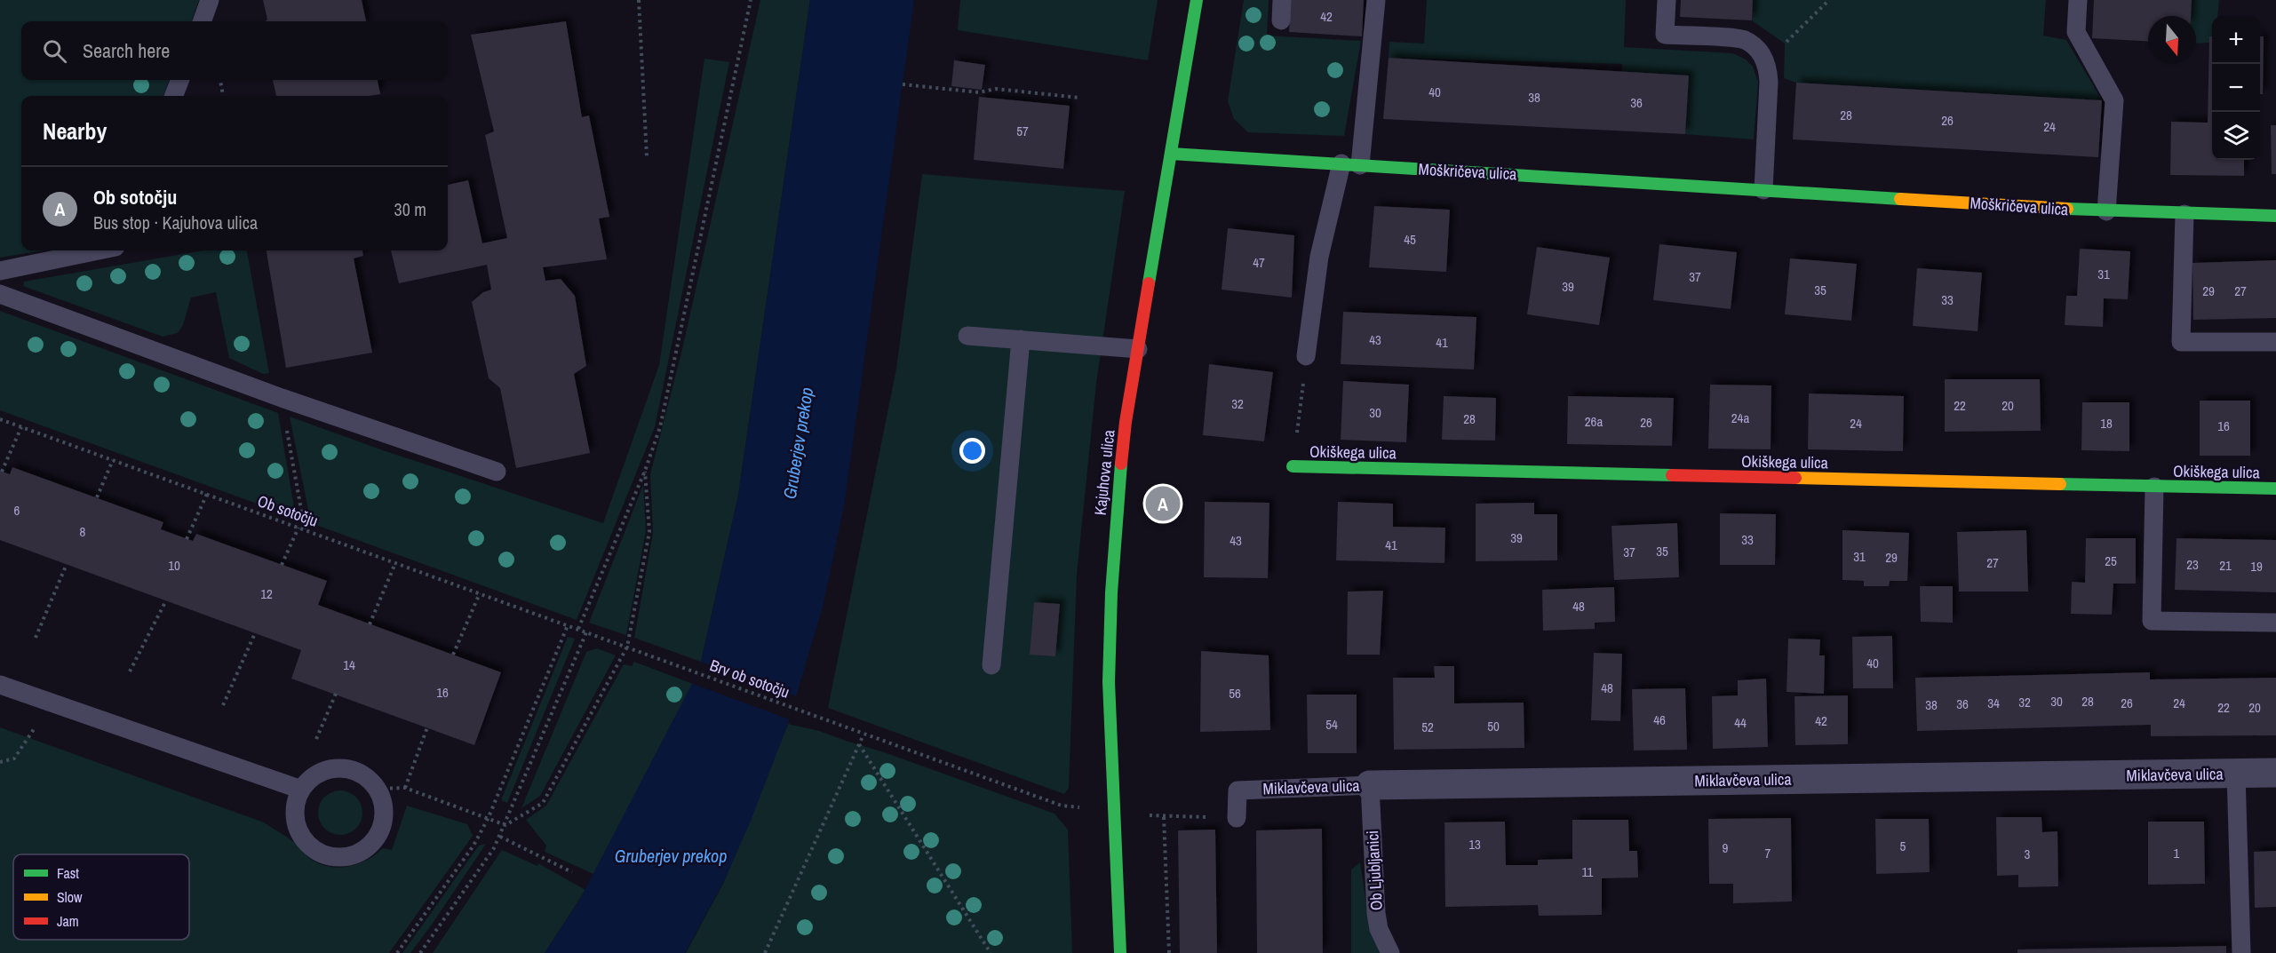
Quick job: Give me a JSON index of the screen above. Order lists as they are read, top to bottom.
{
  "streets": {
    "street": [
      "Moškričeva ulica",
      "Okiškega ulica",
      "Kajuhova ulica",
      "Miklavčeva ulica"
    ],
    "lane": ["Ob Ljubljanici"],
    "path": ["Ob sotočju", "Brv ob sotočju"]
  },
  "crossings": [
    ["Moškričeva ulica", "Kajuhova ulica"],
    ["Ob sotočju", "Brv ob sotočju"],
    ["Miklavčeva ulica", "Ob Ljubljanici"]
  ],
  "water": ["Gruberjev prekop"],
  "house_numbers": [
    "42",
    "40",
    "38",
    "36",
    "28",
    "26",
    "24",
    "57",
    "45",
    "47",
    "31",
    "37",
    "39",
    "35",
    "29",
    "27",
    "33",
    "43",
    "41",
    "32",
    "22",
    "20",
    "30",
    "24a",
    "28",
    "26a",
    "26",
    "24",
    "18",
    "16",
    "6",
    "8",
    "39",
    "33",
    "43",
    "41",
    "35",
    "37",
    "31",
    "29",
    "25",
    "27",
    "23",
    "10",
    "21",
    "19",
    "12",
    "48",
    "40",
    "14",
    "48",
    "16",
    "56",
    "30",
    "28",
    "32",
    "34",
    "26",
    "24",
    "36",
    "38",
    "22",
    "20",
    "46",
    "42",
    "44",
    "54",
    "50",
    "52",
    "13",
    "5",
    "9",
    "7",
    "1",
    "3",
    "11"
  ],
  "legend": ["Fast", "Slow", "Jam"],
  "north": "bottom",
  "page": {
    "map_buttons": ["+", "−"],
    "search": "Search here",
    "heading": "Nearby",
    "list": [
      {
        "mark": "A",
        "name": "Ob sotočju",
        "note": "Bus stop · Kajuhova ulica",
        "value": "30 m"
      }
    ],
    "pins": "A"
  }
}
